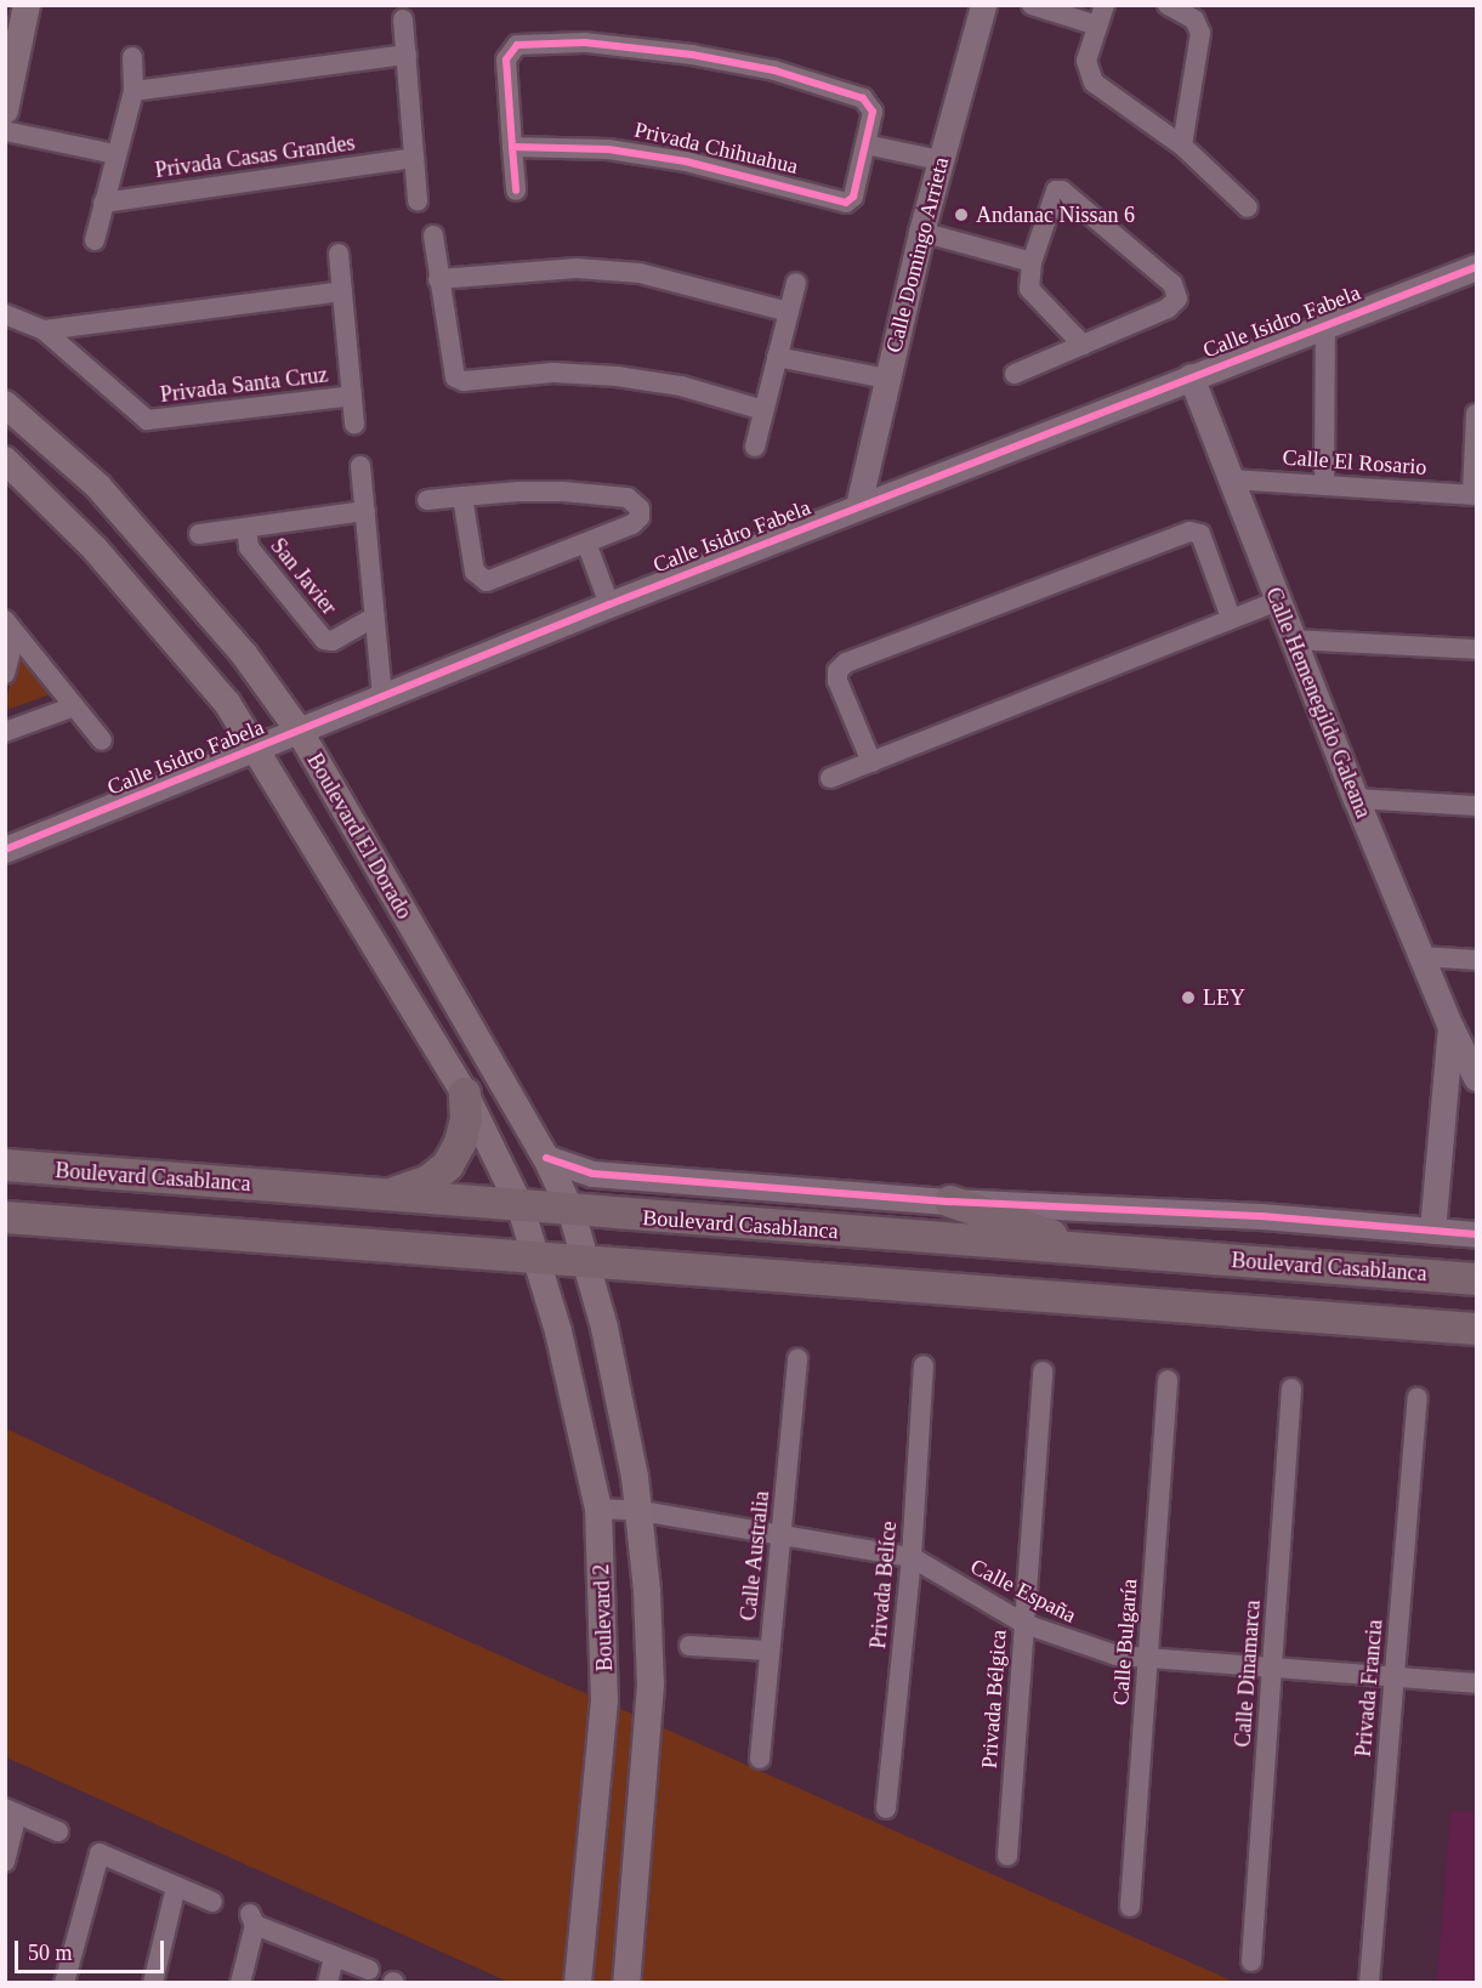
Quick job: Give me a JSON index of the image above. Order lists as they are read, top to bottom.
{
  "streets": {
    "main road": ["Boulevard El Dorado", "Boulevard Casablanca", "Boulevard 2"],
    "street": [
      "Privada Chihuahua",
      "Privada Casas Grandes",
      "Calle Domingo Arrieta",
      "Calle Isidro Fabela",
      "Privada Santa Cruz",
      "Calle El Rosario",
      "San Javier",
      "Calle Hemenegildo Galeana",
      "Calle Australia",
      "Privada Belíce",
      "Calle España",
      "Calle Bulgaría",
      "Calle Dinamarca",
      "Privada Francia",
      "Privada Bélgica"
    ]
  },
  "crossings": [
    ["Calle Domingo Arrieta", "Calle Isidro Fabela"],
    ["Calle Isidro Fabela", "San Javier"],
    ["Calle Isidro Fabela", "Calle Hemenegildo Galeana"],
    ["Calle Isidro Fabela", "Boulevard El Dorado"],
    ["Calle El Rosario", "Calle Hemenegildo Galeana"],
    ["Boulevard El Dorado", "Boulevard Casablanca"],
    ["Boulevard El Dorado", "Boulevard 2"],
    ["Calle Australia", "Calle España"],
    ["Privada Belíce", "Calle España"],
    ["Calle España", "Boulevard 2"],
    ["Calle España", "Calle Bulgaría"],
    ["Calle España", "Calle Dinamarca"],
    ["Calle España", "Privada Francia"],
    ["Calle España", "Privada Bélgica"]
  ],
  "places": ["Andanac Nissan 6", "LEY"],
  "scale_bar": "50 m"
}
